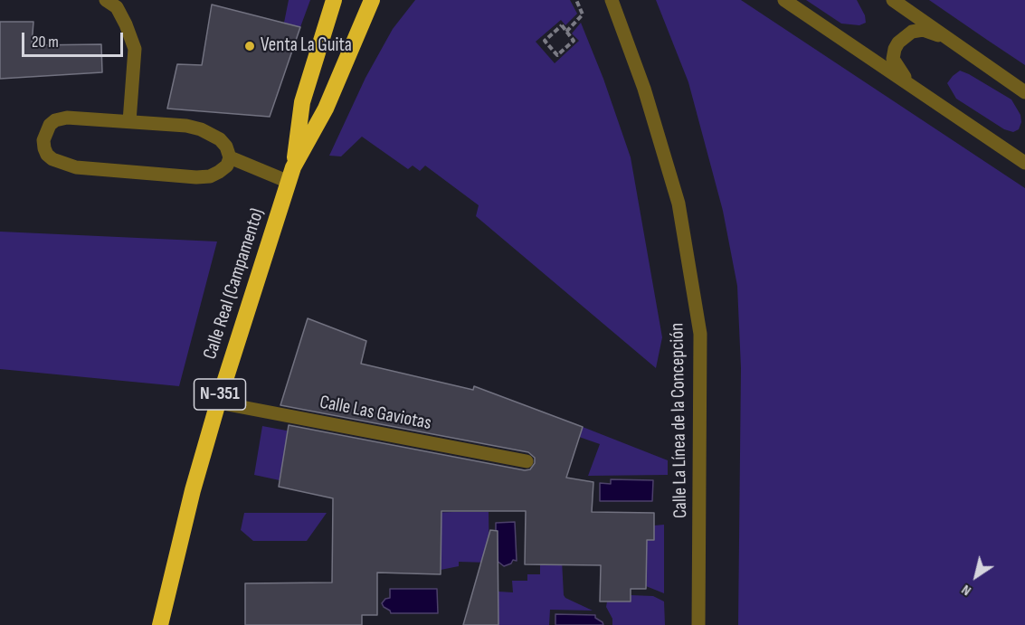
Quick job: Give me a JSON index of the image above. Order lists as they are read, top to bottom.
{
  "streets": {
    "highway": ["Calle Real (Campamento)", "N-351"],
    "street": ["Calle Las Gaviotas", "Calle La Línea de la Concepción"]
  },
  "crossings": [
    ["Calle Real (Campamento)", "N-351"],
    ["Calle Real (Campamento)", "Calle Las Gaviotas"]
  ],
  "places": ["Venta La Guita"],
  "scale_bar": "20 m",
  "north": "bottom left"
}
